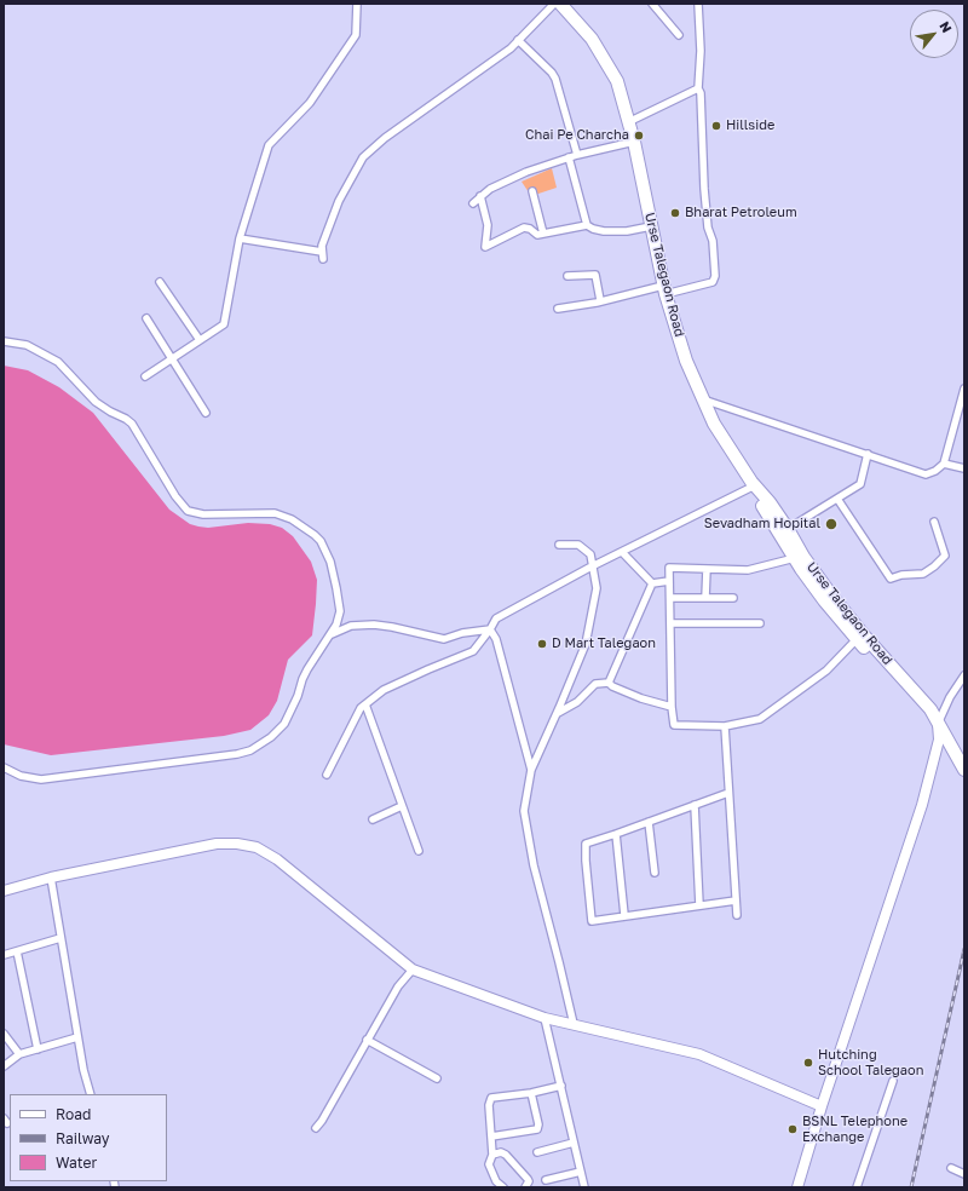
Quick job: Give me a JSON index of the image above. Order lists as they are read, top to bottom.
{
  "streets": {
    "highway": ["Urse Talegaon Road"]
  },
  "places": [
    "Hillside",
    "Chai Pe Charcha",
    "Bharat Petroleum",
    "Sevadham Hopital",
    "D Mart Talegaon",
    "Hutching School Talegaon",
    "BSNL Telephone Exchange"
  ],
  "legend": ["Road", "Railway", "Water"],
  "north": "top right"
}
